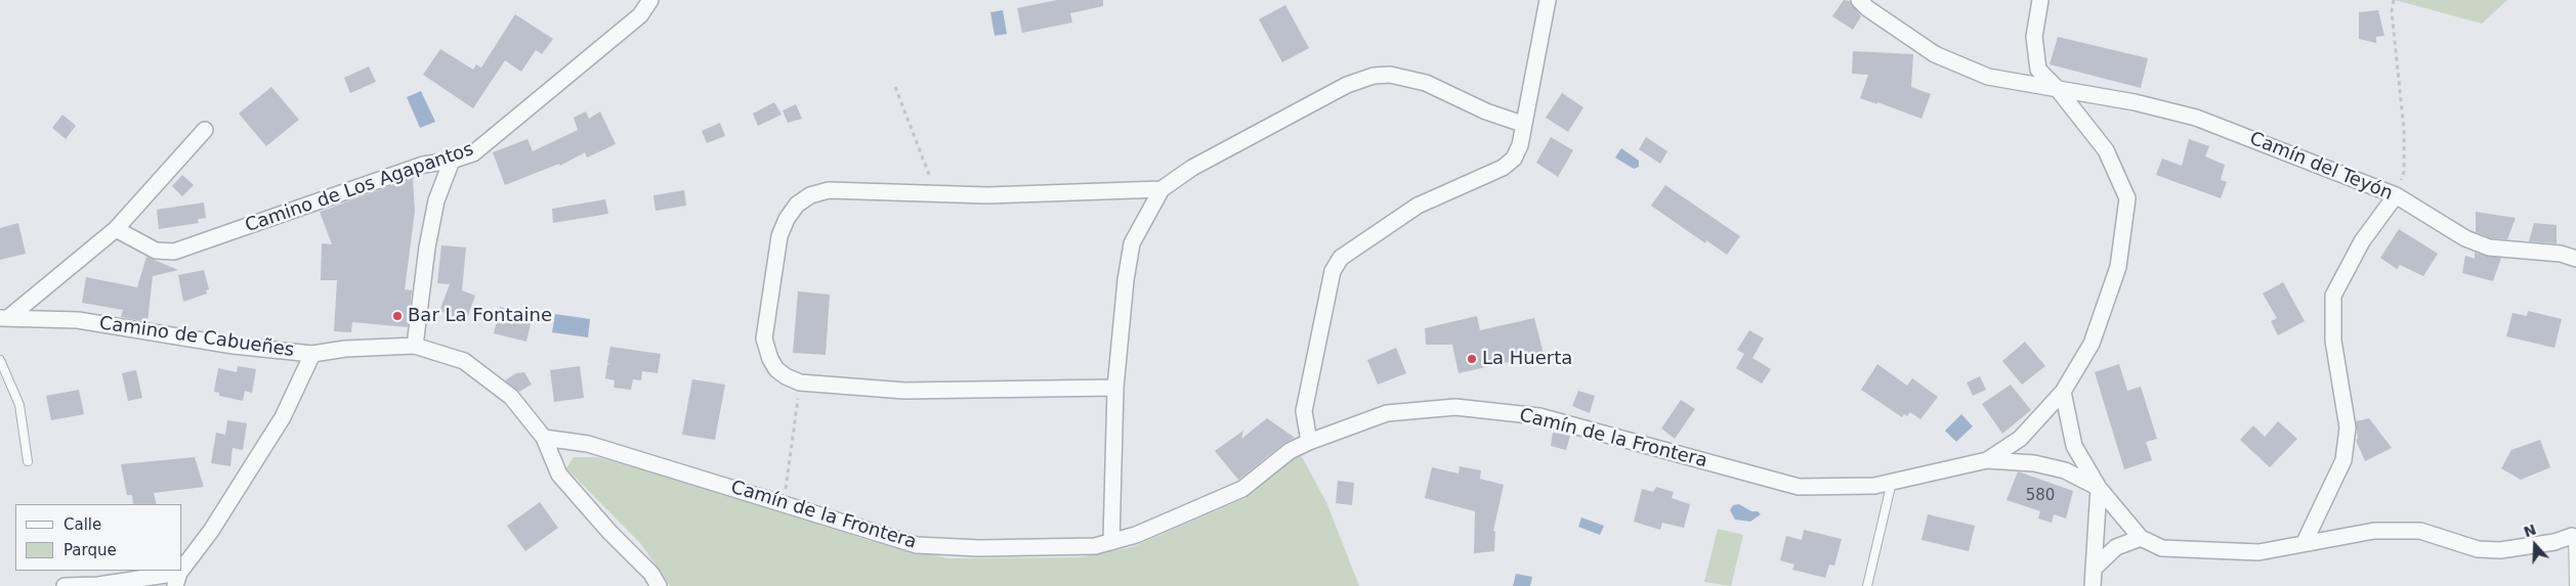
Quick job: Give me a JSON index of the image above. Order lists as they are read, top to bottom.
{
  "streets": {
    "street": [
      "Camín del Teyón",
      "Camino de Los Agapantos",
      "Camino de Cabueñes",
      "Camín de la Frontera"
    ]
  },
  "crossings": [
    ["Camino de Cabueñes", "Camín de la Frontera"]
  ],
  "places": ["Bar La Fontaine", "La Huerta"],
  "house_numbers": ["580"],
  "legend": ["Calle", "Parque"],
  "north": "top"
}
